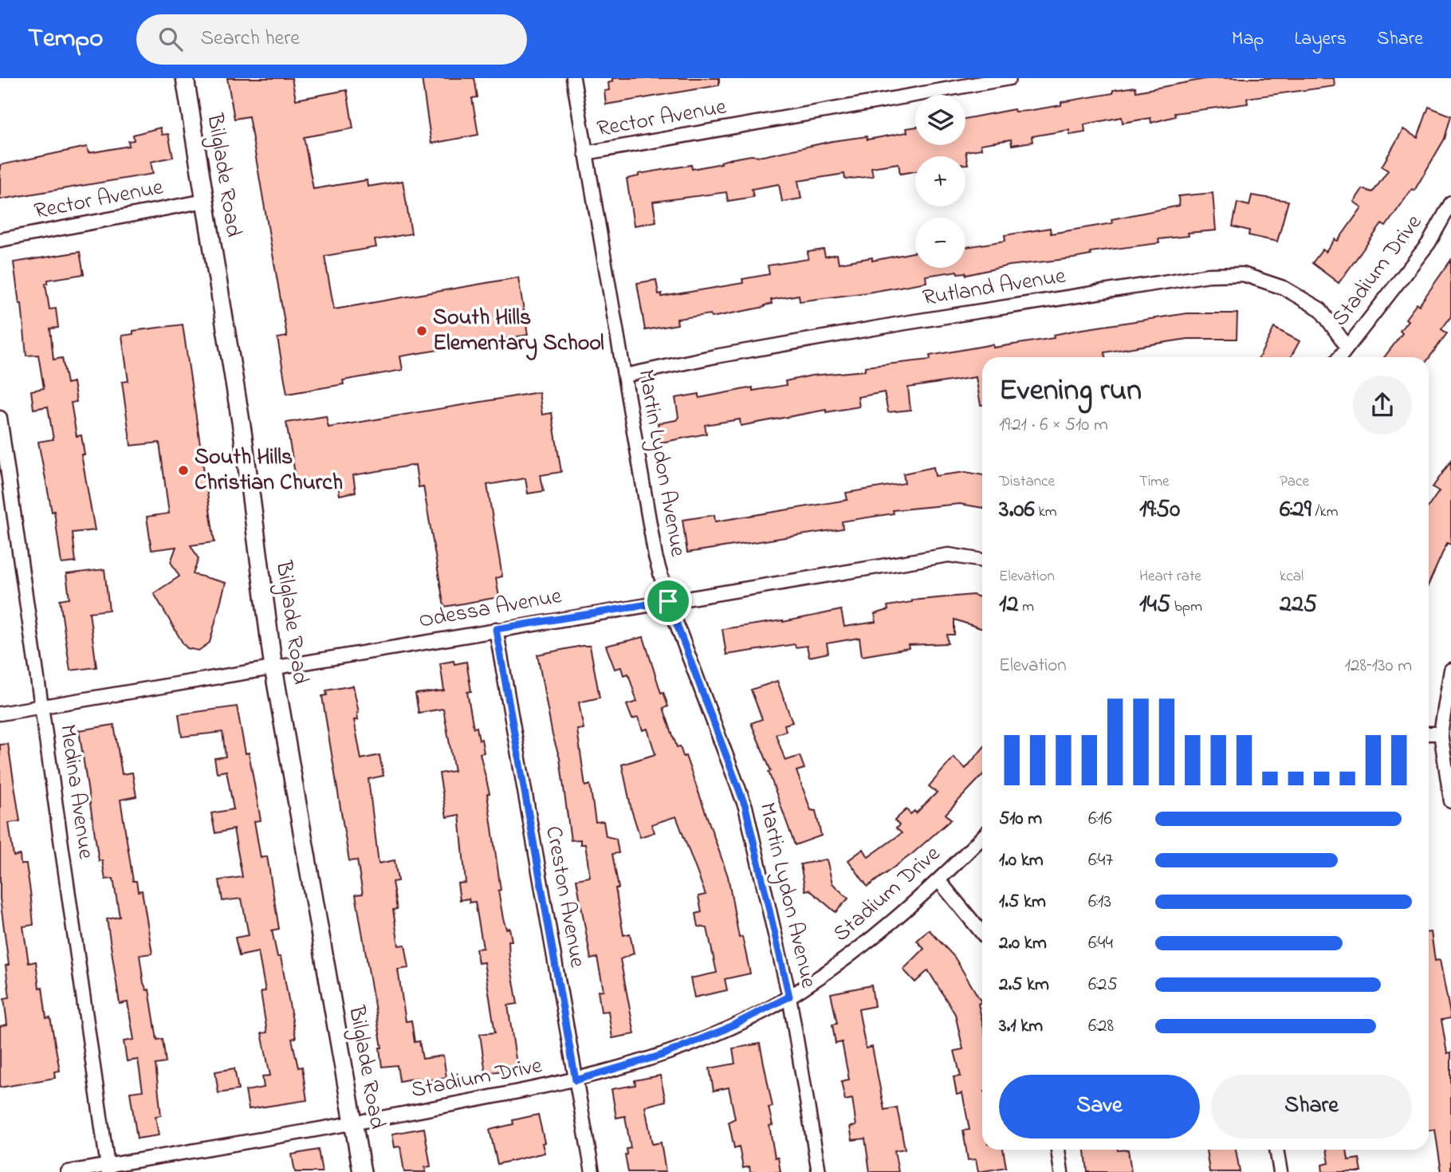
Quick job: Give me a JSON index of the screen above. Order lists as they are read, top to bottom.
{
  "streets": {
    "street": [
      "Rector Avenue",
      "Bilglade Road",
      "Stadium Drive",
      "Rutland Avenue",
      "Martin Lydon Avenue",
      "Odessa Avenue",
      "Medina Avenue",
      "Creston Avenue"
    ]
  },
  "crossings": [
    ["Rector Avenue", "Bilglade Road"],
    ["Rector Avenue", "Martin Lydon Avenue"],
    ["Bilglade Road", "Stadium Drive"],
    ["Bilglade Road", "Odessa Avenue"],
    ["Stadium Drive", "Rutland Avenue"],
    ["Stadium Drive", "Martin Lydon Avenue"],
    ["Stadium Drive", "Medina Avenue"],
    ["Stadium Drive", "Creston Avenue"],
    ["Rutland Avenue", "Martin Lydon Avenue"],
    ["Martin Lydon Avenue", "Odessa Avenue"],
    ["Odessa Avenue", "Medina Avenue"],
    ["Odessa Avenue", "Creston Avenue"]
  ],
  "places": ["South Hills Elementary School", "South Hills Christian Church"],
  "page": {
    "header": "Tempo",
    "search": "Search here",
    "nav": ["Map", "Layers", "Share"],
    "map_buttons": ["+", "−"],
    "heading": ["Evening run", "19:21 · 6 × 510 m"],
    "stats": [
      ["Distance", "3.06 km"],
      ["Time", "19:50"],
      ["Pace", "6:29 /km"],
      ["Elevation", "12 m"],
      ["Heart rate", "145 bpm"],
      ["kcal", "225"]
    ],
    "chart": ["Elevation", "128–130 m"],
    "list": [
      {
        "name": "510 m",
        "note": "6:16"
      },
      {
        "name": "1.0 km",
        "note": "6:47"
      },
      {
        "name": "1.5 km",
        "note": "6:13"
      },
      {
        "name": "2.0 km",
        "note": "6:44"
      },
      {
        "name": "2.5 km",
        "note": "6:25"
      },
      {
        "name": "3.1 km",
        "note": "6:28"
      }
    ],
    "buttons": ["Save", "Share"]
  }
}
